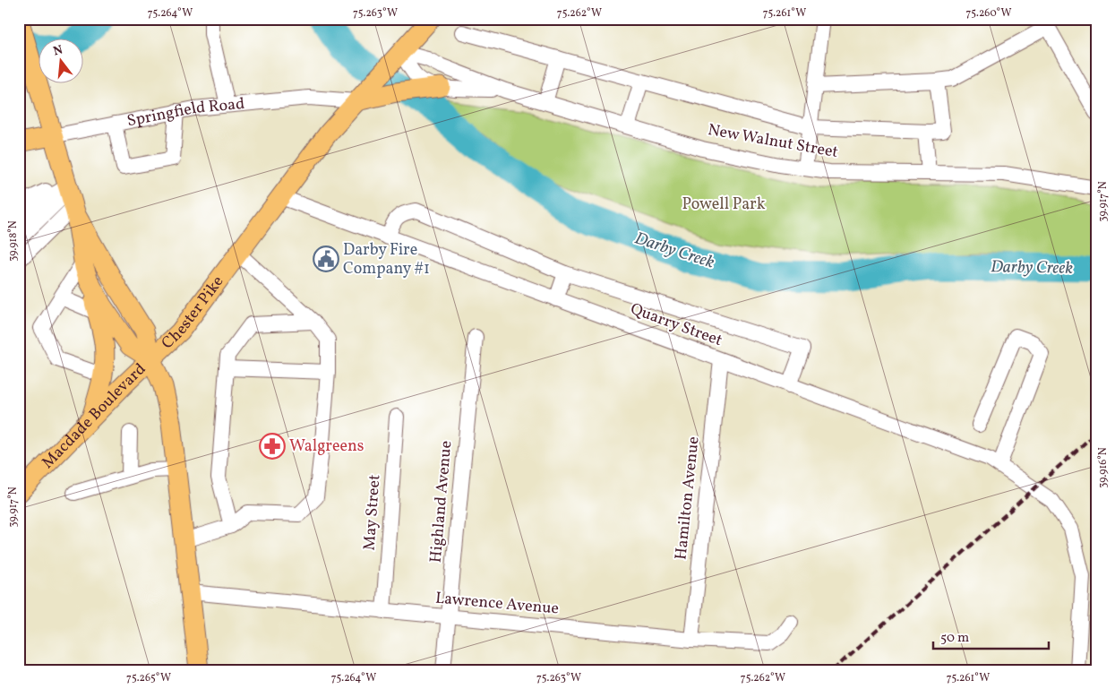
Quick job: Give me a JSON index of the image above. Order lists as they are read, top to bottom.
{
  "streets": {
    "main road": ["Springfield Road", "Chester Pike", "Macdade Boulevard"],
    "street": [
      "New Walnut Street",
      "Quarry Street",
      "Hamilton Avenue",
      "Highland Avenue",
      "May Street",
      "Lawrence Avenue"
    ]
  },
  "crossings": [
    ["Springfield Road", "Chester Pike"],
    ["New Walnut Street", "Chester Pike"],
    ["Chester Pike", "Quarry Street"],
    ["Chester Pike", "Macdade Boulevard"],
    ["Chester Pike", "Lawrence Avenue"],
    ["Quarry Street", "Hamilton Avenue"],
    ["Hamilton Avenue", "Lawrence Avenue"],
    ["Highland Avenue", "Lawrence Avenue"],
    ["May Street", "Lawrence Avenue"]
  ],
  "water": ["Darby Creek"],
  "parks": ["Powell Park"],
  "places": {
    "public building": ["Darby Fire Company #1"],
    "pharmacy": ["Walgreens"]
  },
  "scale_bar": "50 m",
  "north": "top",
  "coordinates": [
    "75.264°W",
    "75.263°W",
    "75.262°W",
    "75.261°W",
    "75.260°W",
    "39.917°N",
    "39.918°N",
    "39.916°N",
    "75.265°W"
  ]
}
